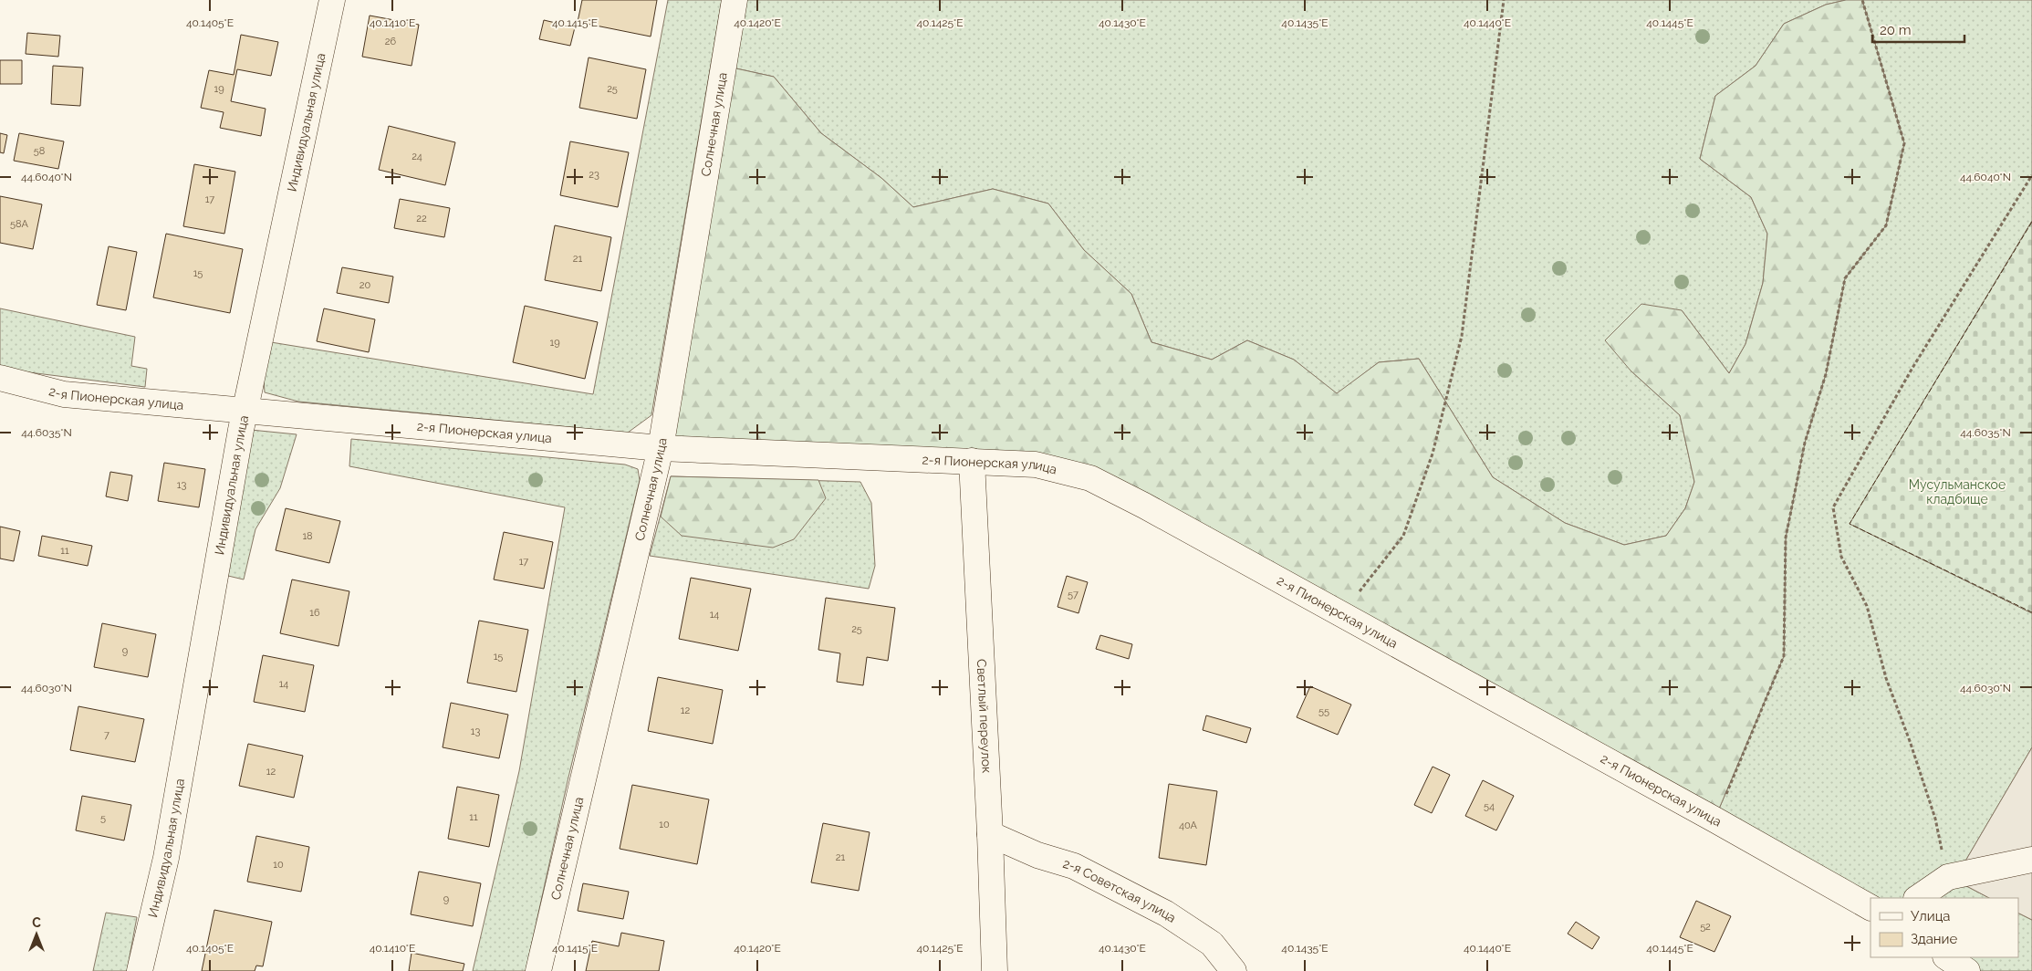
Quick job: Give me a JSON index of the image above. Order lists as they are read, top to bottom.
{
  "streets": {
    "street": [
      "Индивидуальная улица",
      "Солнечная улица",
      "2-я Пионерская улица",
      "Светлый переулок",
      "2-я Советская улица"
    ]
  },
  "crossings": [
    ["Индивидуальная улица", "2-я Пионерская улица"],
    ["Солнечная улица", "2-я Пионерская улица"],
    ["2-я Пионерская улица", "Светлый переулок"],
    ["Светлый переулок", "2-я Советская улица"]
  ],
  "parks": ["Мусульманское кладбище"],
  "house_numbers": [
    "26",
    "19",
    "25",
    "58",
    "24",
    "23",
    "17",
    "22",
    "58А",
    "21",
    "15",
    "20",
    "19",
    "13",
    "18",
    "11",
    "17",
    "57",
    "16",
    "14",
    "25",
    "9",
    "15",
    "14",
    "12",
    "55",
    "13",
    "7",
    "12",
    "54",
    "11",
    "5",
    "10",
    "40А",
    "21",
    "10",
    "9",
    "52"
  ],
  "legend": ["Улица", "Здание"],
  "scale_bar": "20 m",
  "north": "top",
  "coordinates": [
    "40.1405°E",
    "40.1410°E",
    "40.1415°E",
    "40.1420°E",
    "40.1425°E",
    "40.1430°E",
    "40.1435°E",
    "40.1440°E",
    "40.1445°E",
    "44.6040°N",
    "44.6035°N",
    "44.6030°N"
  ]
}
